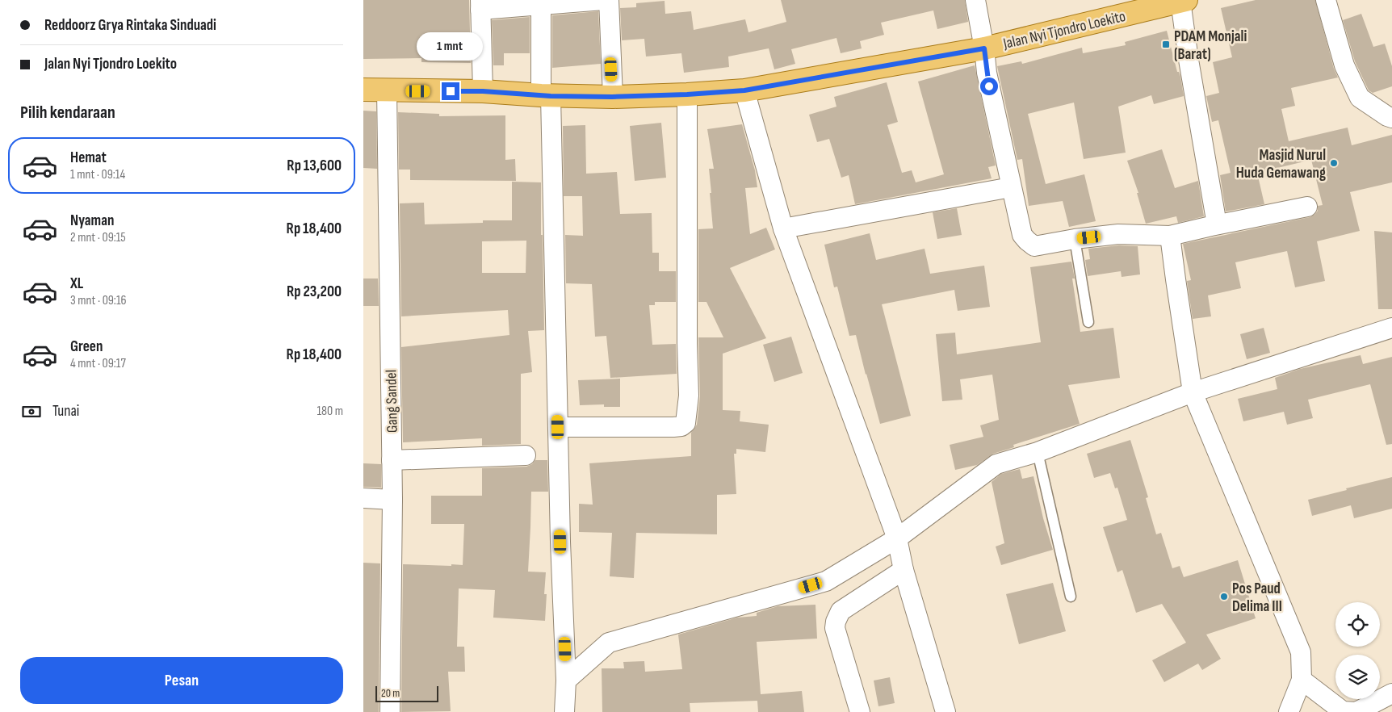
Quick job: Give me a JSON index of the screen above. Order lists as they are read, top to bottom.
{
  "streets": {
    "main road": ["Jalan Nyi Tjondro Loekito"],
    "street": ["Gang Sandel"]
  },
  "crossings": [
    ["Jalan Nyi Tjondro Loekito", "Gang Sandel"]
  ],
  "places": {
    "transit": ["PDAM Monjali (Barat)"],
    "other": ["Masjid Nurul Huda Gemawang", "Pos Paud Delima III"]
  },
  "scale_bar": "20 m",
  "page": {
    "banner": ["Reddoorz Grya Rintaka Sinduadi", "Jalan Nyi Tjondro Loekito"],
    "bubble": "1 mnt",
    "heading": "Pilih kendaraan",
    "list": [
      {
        "name": "Hemat",
        "note": "1 mnt · 09:14",
        "value": "Rp 13,600"
      },
      {
        "name": "Nyaman",
        "note": "2 mnt · 09:15",
        "value": "Rp 18,400"
      },
      {
        "name": "XL",
        "note": "3 mnt · 09:16",
        "value": "Rp 23,200"
      },
      {
        "name": "Green",
        "note": "4 mnt · 09:17",
        "value": "Rp 18,400"
      }
    ],
    "pay": ["Tunai", "180 m"],
    "buttons": "Pesan",
    "scale": "20 m"
  }
}
